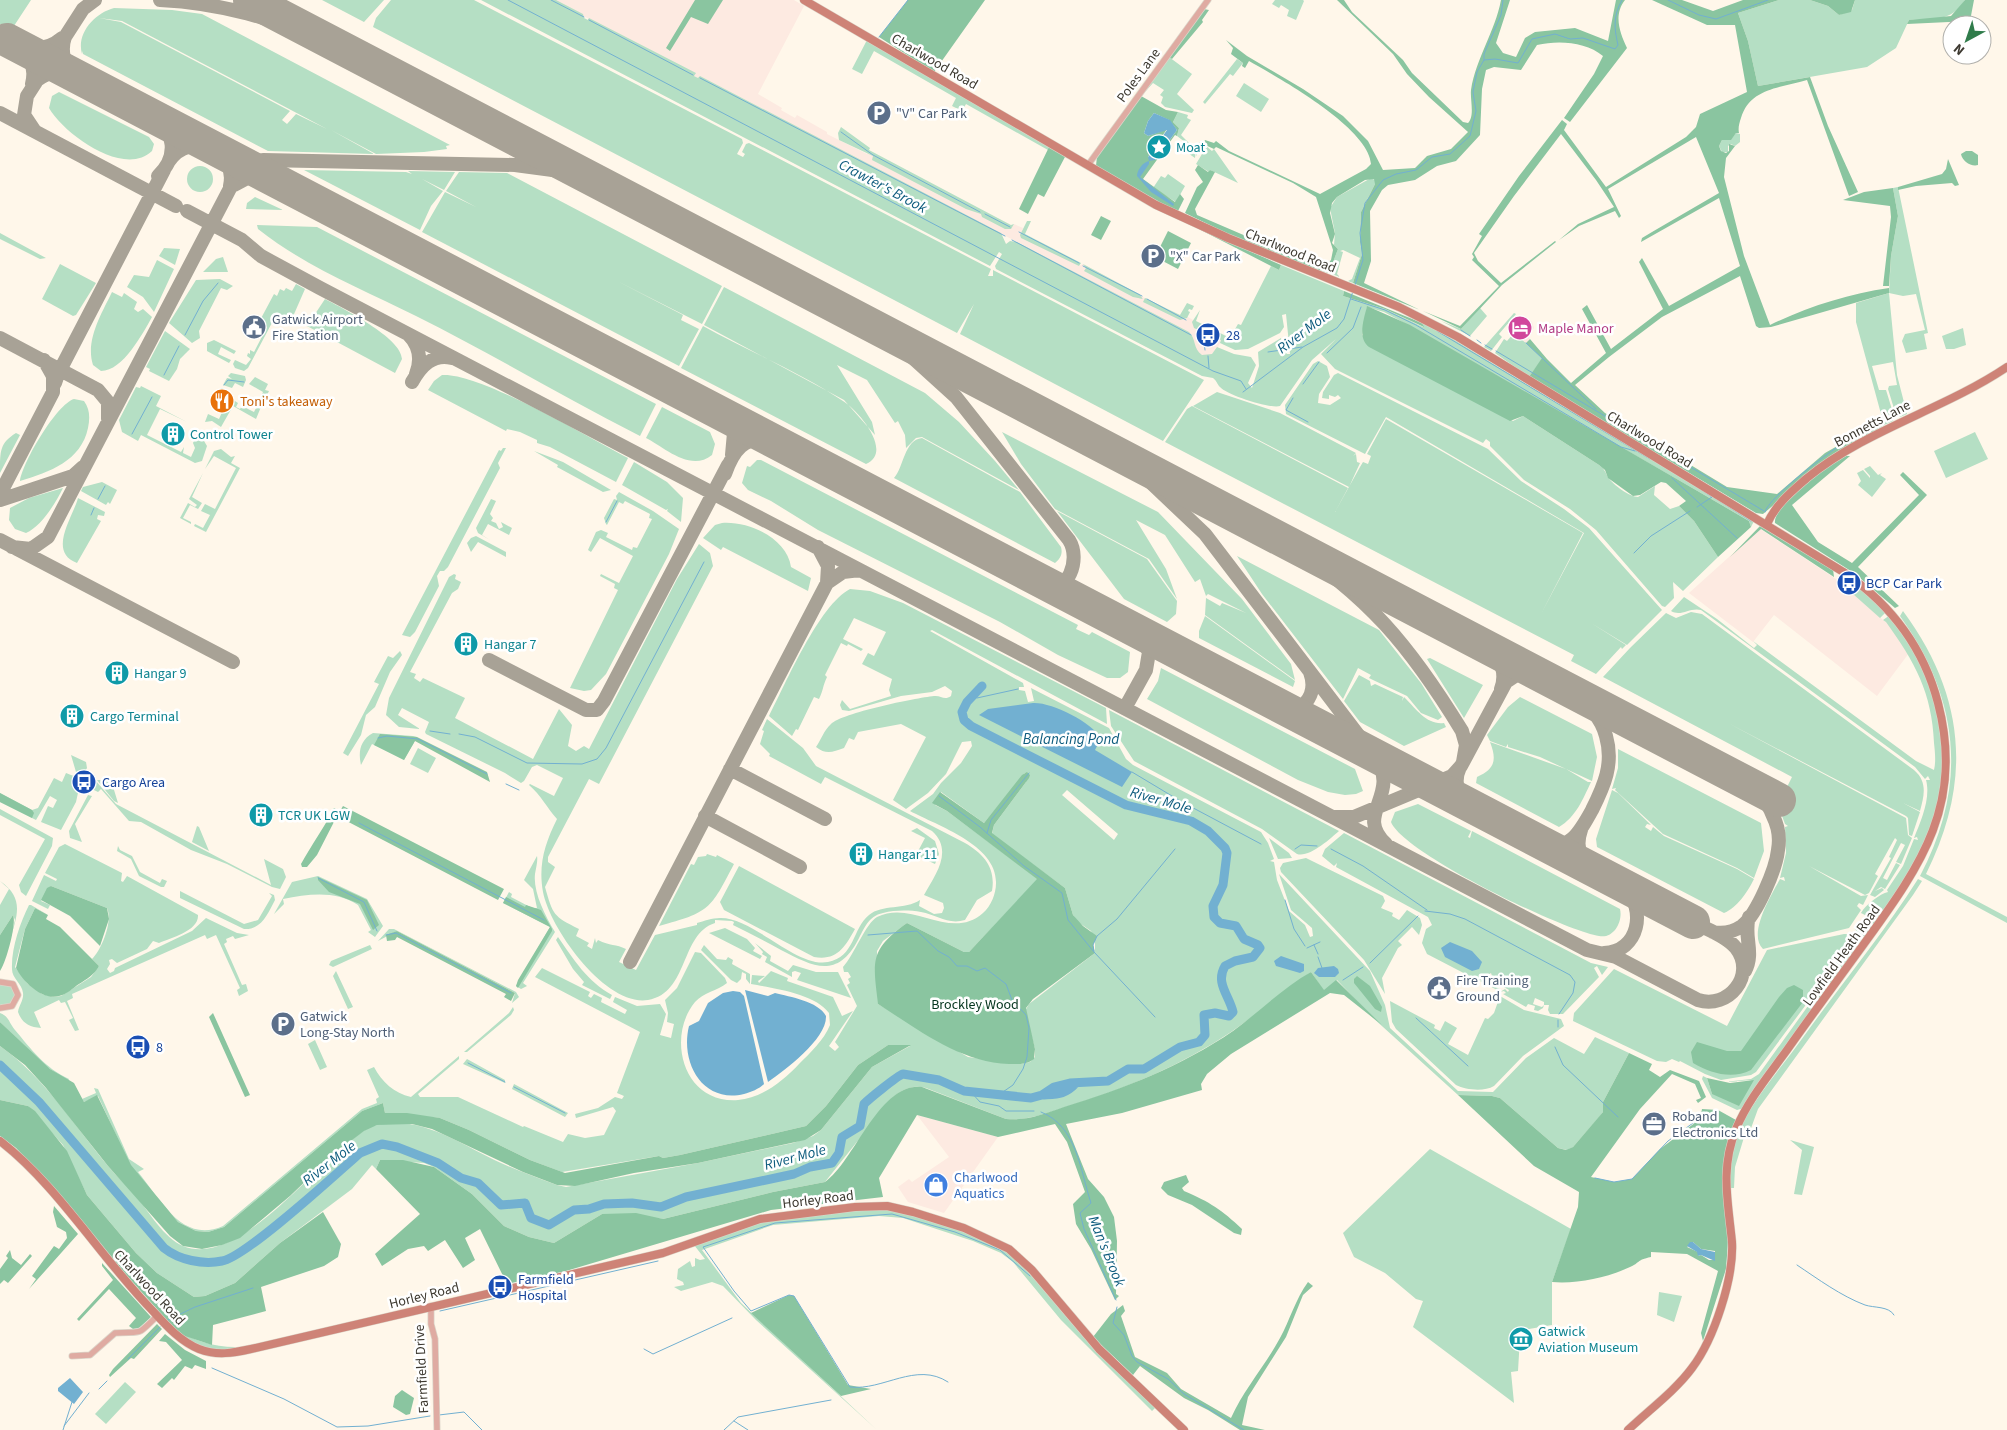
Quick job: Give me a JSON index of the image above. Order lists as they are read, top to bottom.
{
  "streets": {
    "street": [
      "Charlwood Road",
      "Poles Lane",
      "Bonnetts Lane",
      "Lowfield Heath Road",
      "Horley Road",
      "Farmfield Drive"
    ]
  },
  "crossings": [
    ["Charlwood Road", "Poles Lane"],
    ["Charlwood Road", "Bonnetts Lane"],
    ["Charlwood Road", "Lowfield Heath Road"],
    ["Charlwood Road", "Horley Road"],
    ["Bonnetts Lane", "Lowfield Heath Road"],
    ["Horley Road", "Farmfield Drive"]
  ],
  "water": [
    "Crawter's Brook",
    "River Mole",
    "Balancing Pond",
    "Man's Brook"
  ],
  "parks": ["Brockley Wood"],
  "places": {
    "parking": ["\"V\" Car Park", "\"X\" Car Park", "Gatwick Long-Stay North"],
    "place": ["Moat"],
    "public building": ["Gatwick Airport Fire Station", "Fire Training Ground"],
    "hotel": ["Maple Manor"],
    "bus stop": [
      "28",
      "BCP Car Park",
      "Cargo Area",
      "8",
      "Farmfield Hospital"
    ],
    "restaurant": ["Toni's takeaway"],
    "building": [
      "Control Tower",
      "Hangar 7",
      "Hangar 9",
      "Cargo Terminal",
      "TCR UK LGW",
      "Hangar 11"
    ],
    "office": ["Roband Electronics Ltd"],
    "shop": ["Charlwood Aquatics"],
    "museum": ["Gatwick Aviation Museum"]
  },
  "north": "bottom left"
}
